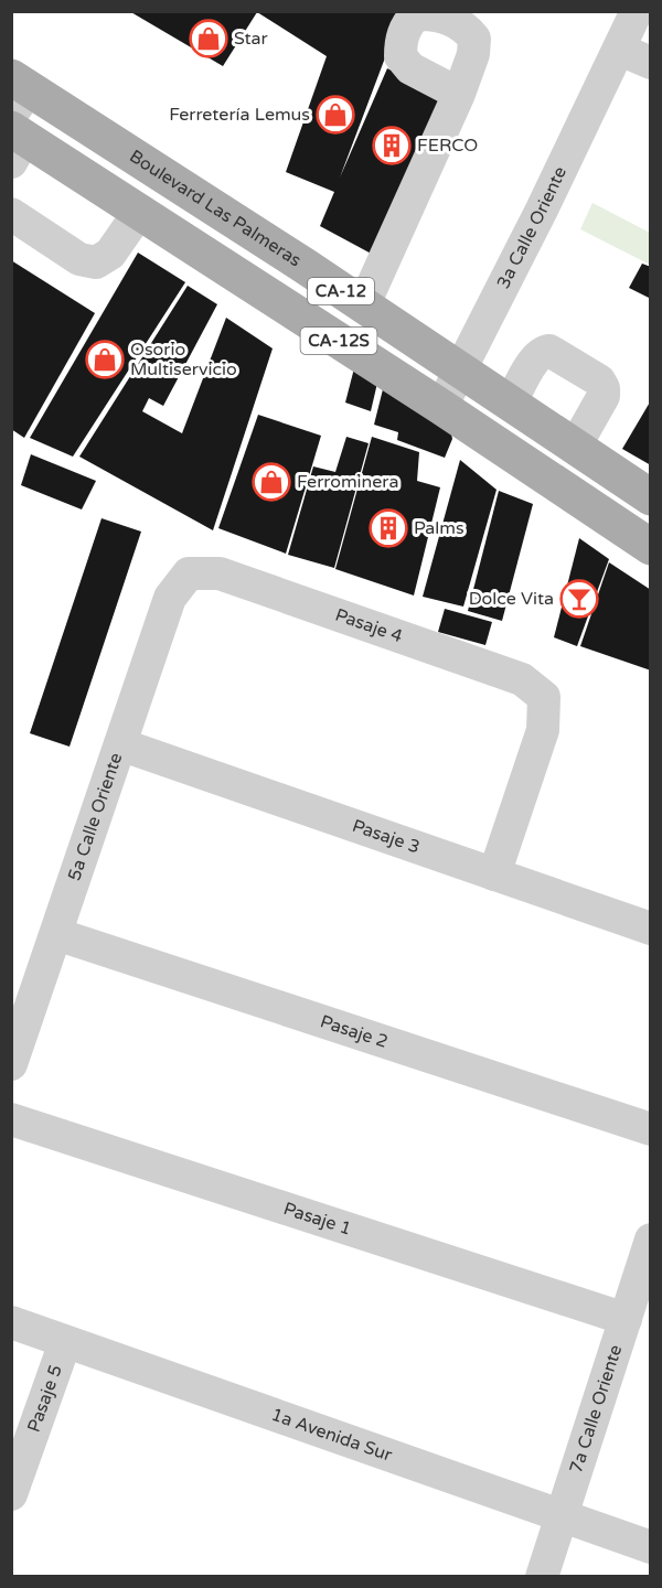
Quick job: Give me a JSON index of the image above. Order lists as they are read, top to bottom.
{
  "streets": {
    "main road": ["Boulevard Las Palmeras", "CA-12", "CA-12S"],
    "street": [
      "3a Calle Oriente",
      "Pasaje 4",
      "5a Calle Oriente",
      "Pasaje 3",
      "Pasaje 2",
      "Pasaje 1",
      "Pasaje 5",
      "7a Calle Oriente",
      "1a Avenida Sur"
    ]
  },
  "crossings": [
    ["Boulevard Las Palmeras", "3a Calle Oriente"],
    ["Pasaje 4", "5a Calle Oriente"],
    ["Pasaje 4", "Pasaje 3"],
    ["5a Calle Oriente", "Pasaje 3"],
    ["5a Calle Oriente", "Pasaje 2"],
    ["Pasaje 1", "7a Calle Oriente"],
    ["Pasaje 5", "1a Avenida Sur"],
    ["7a Calle Oriente", "1a Avenida Sur"]
  ],
  "places": {
    "shop": [
      "Star",
      "Ferretería Lemus",
      "Osorio Multiservicio",
      "Ferrominera"
    ],
    "building": ["FERCO", "Palms"],
    "bar": ["Dolce Vita"]
  }
}
